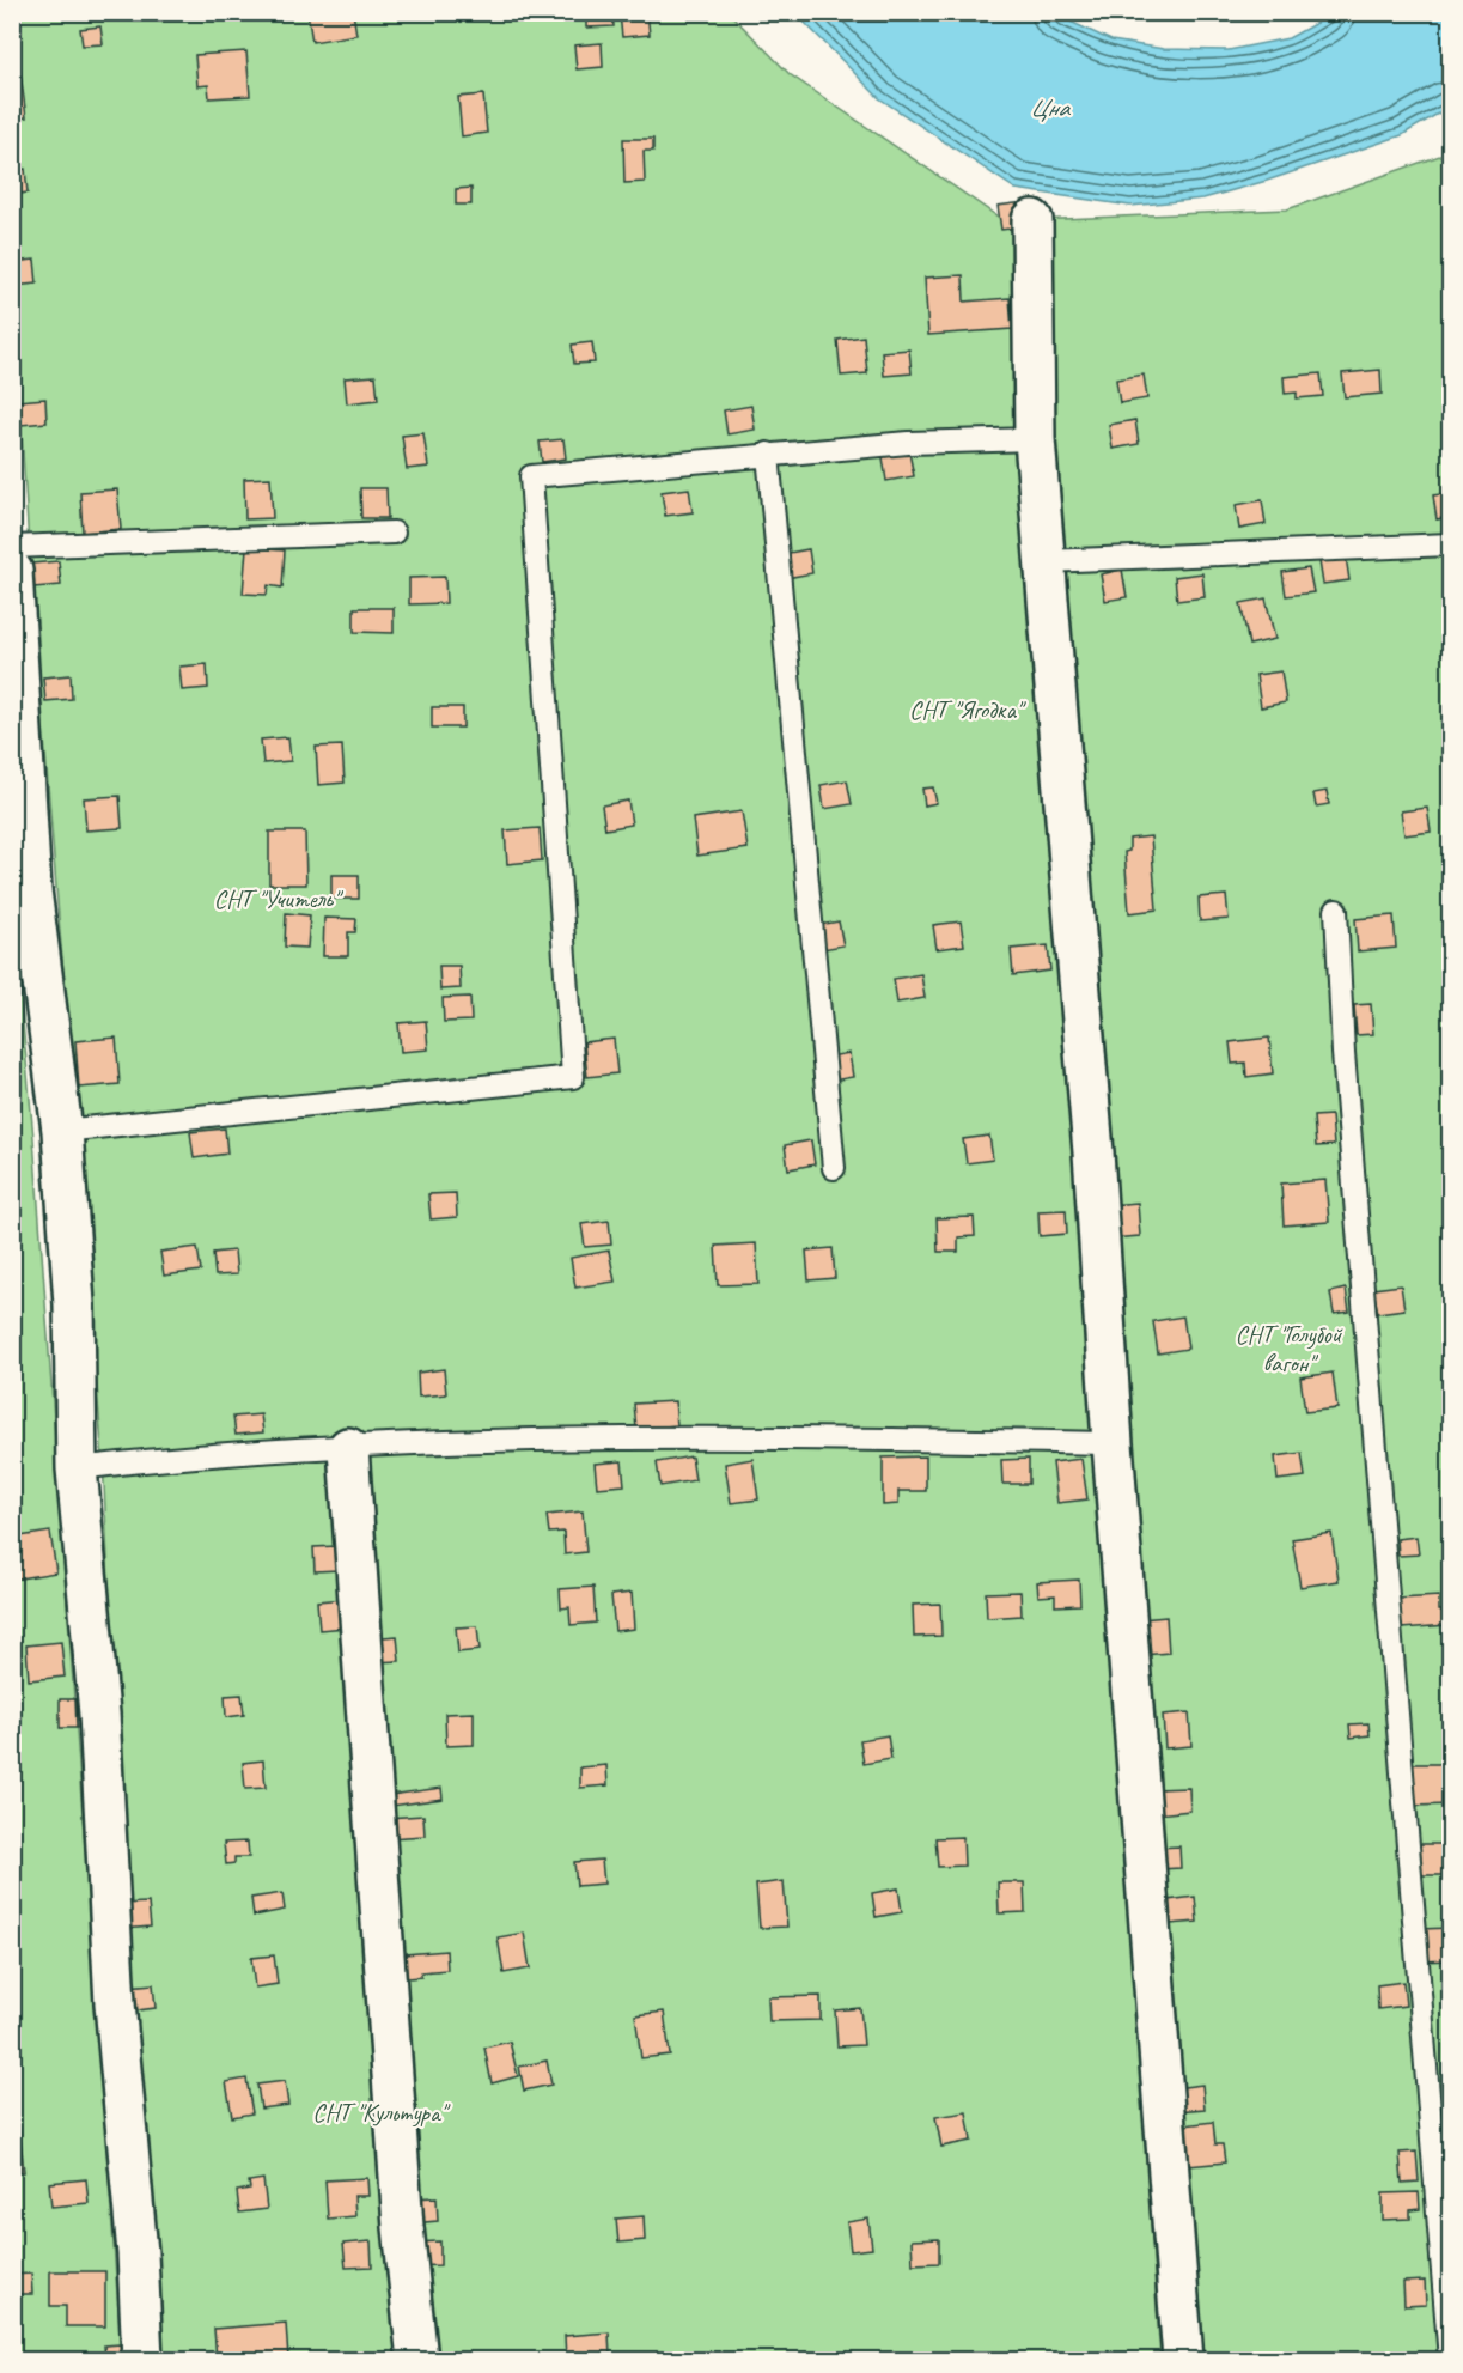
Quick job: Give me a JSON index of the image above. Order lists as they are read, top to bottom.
{
  "water": ["Цна"],
  "parks": [
    "СНТ \"Ягодка\"",
    "СНТ \"Учитель\"",
    "СНТ \"Голубой вагон\"",
    "СНТ \"Культура\""
  ]
}
